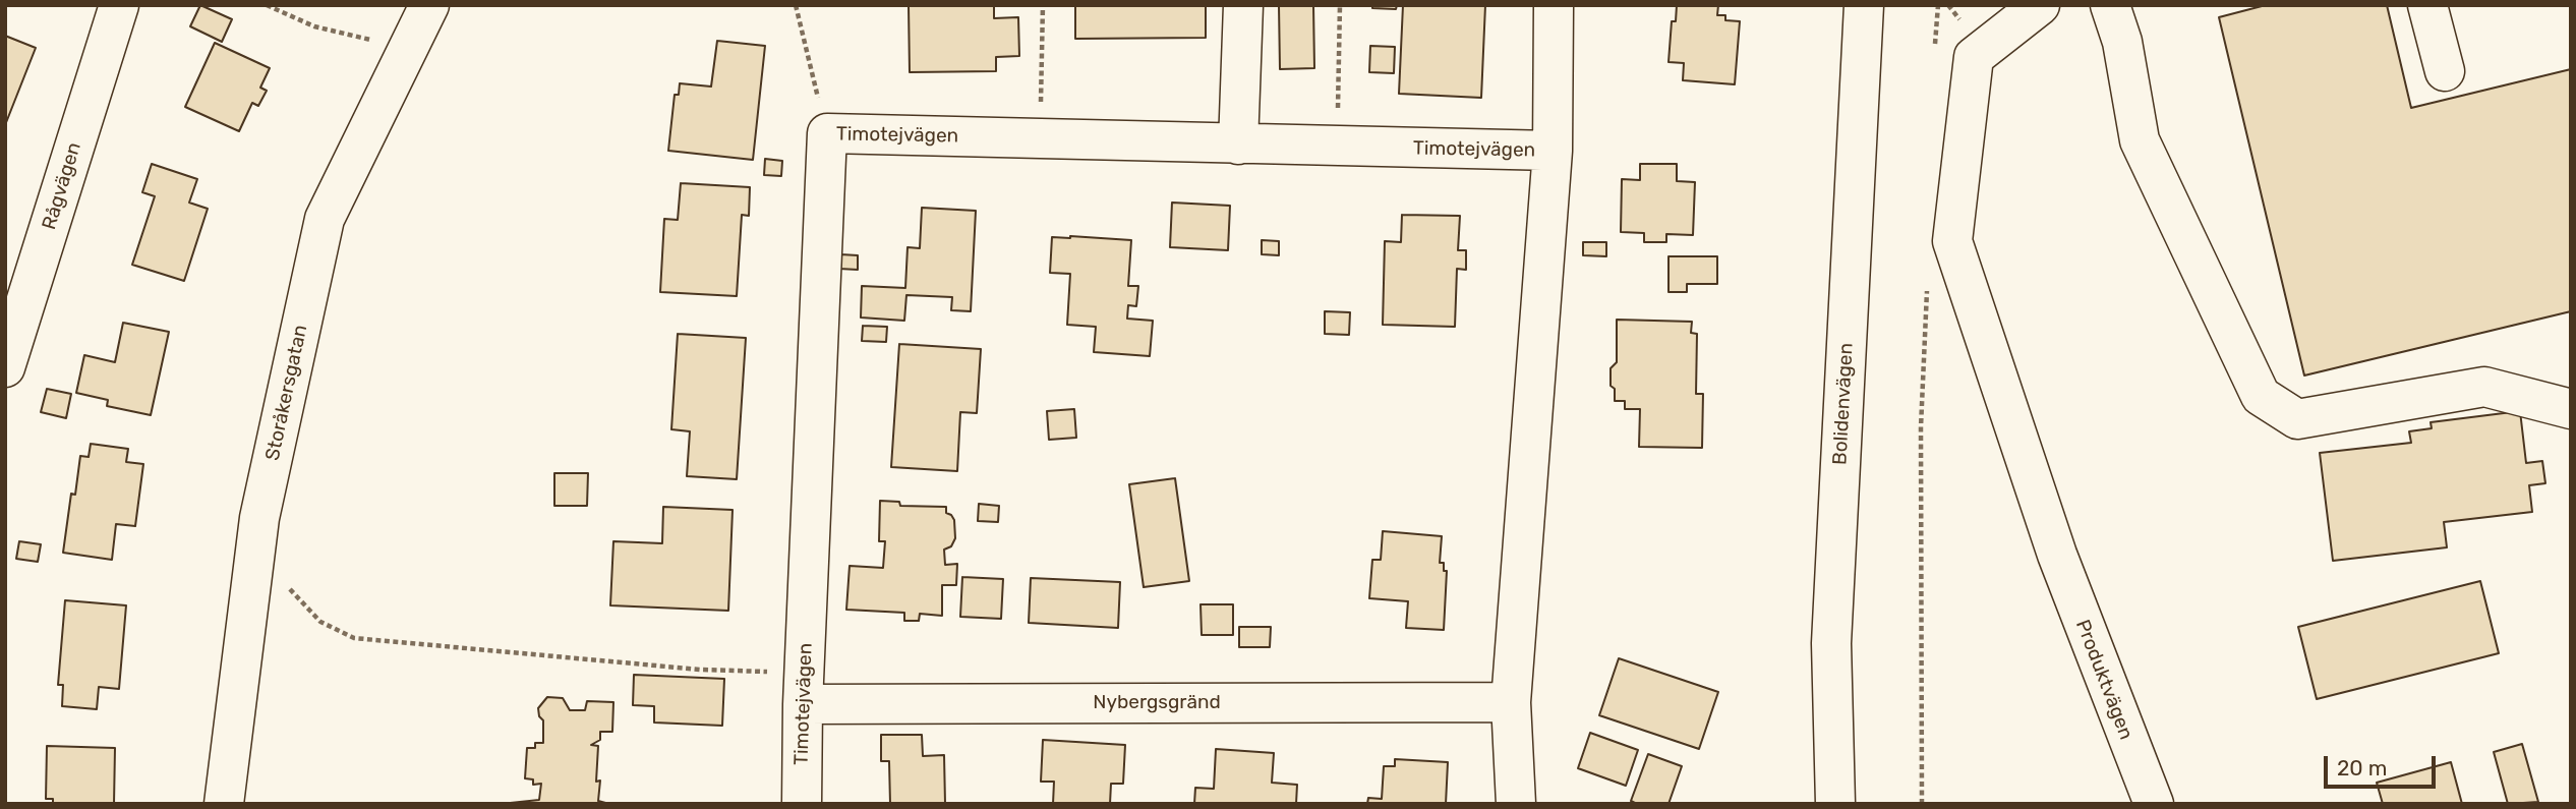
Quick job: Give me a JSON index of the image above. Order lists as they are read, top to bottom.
{
  "streets": {
    "street": [
      "Timotejvägen",
      "Rågvägen",
      "Storåkersgatan",
      "Bolidenvägen",
      "Produktvägen",
      "Nybergsgränd"
    ]
  },
  "crossings": [
    ["Timotejvägen", "Nybergsgränd"]
  ],
  "scale_bar": "20 m"
}
